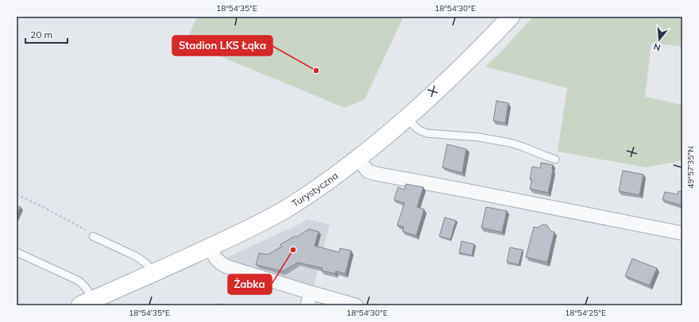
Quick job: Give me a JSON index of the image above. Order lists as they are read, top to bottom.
{
  "streets": {
    "main road": ["Turystyczna"]
  },
  "places": ["Stadion LKS Łąka", "Żabka"],
  "scale_bar": "20 m",
  "north": "bottom",
  "coordinates": [
    "18°54'35\"E",
    "18°54'30\"E",
    "49°57'35\"N",
    "18°54'25\"E"
  ]
}
